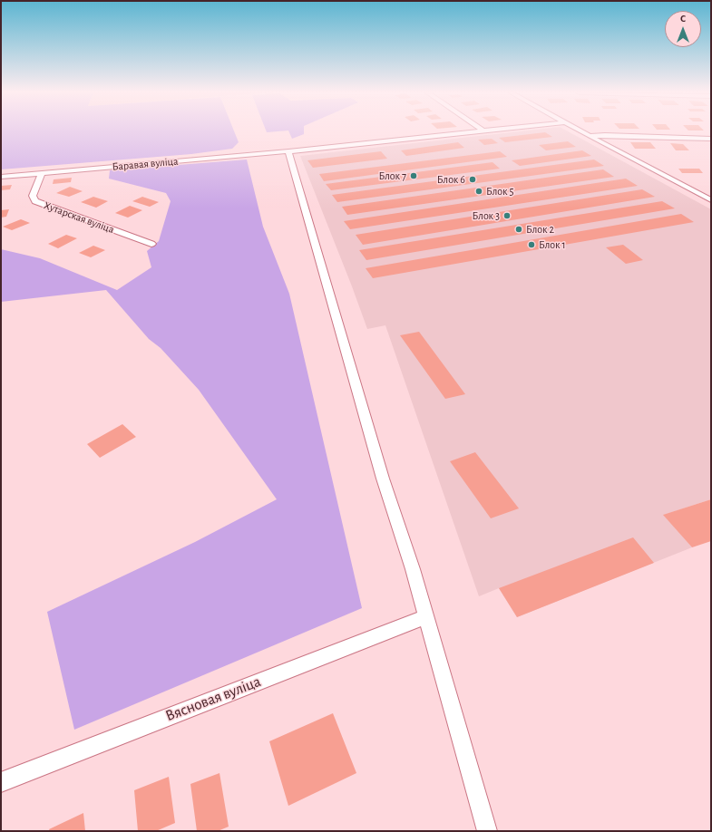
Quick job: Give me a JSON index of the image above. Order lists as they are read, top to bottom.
{
  "streets": {
    "street": ["Баравая вуліца", "Хутарская вуліца", "Вясновая вуліца"]
  },
  "crossings": [
    ["Баравая вуліца", "Хутарская вуліца"]
  ],
  "places": [
    "Блок 7",
    "Блок 6",
    "Блок 5",
    "Блок 3",
    "Блок 2",
    "Блок 1"
  ],
  "north": "top"
}
